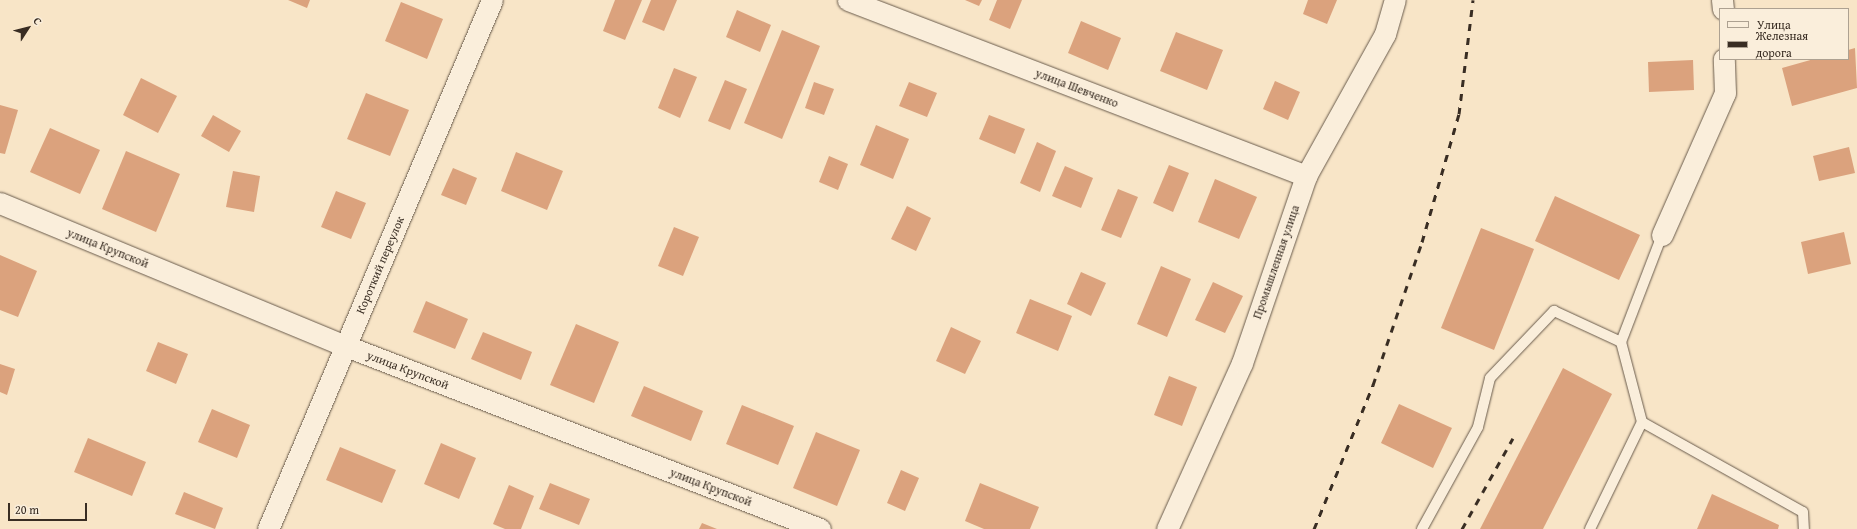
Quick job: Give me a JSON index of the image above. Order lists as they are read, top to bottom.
{
  "streets": {
    "street": [
      "улица Шевченко",
      "улица Крупской",
      "Промышленная улица",
      "Короткий переулок"
    ]
  },
  "crossings": [
    ["улица Шевченко", "Промышленная улица"],
    ["улица Крупской", "Короткий переулок"]
  ],
  "legend": ["Улица", "Железная дорога"],
  "scale_bar": "20 m",
  "north": "top right"
}
